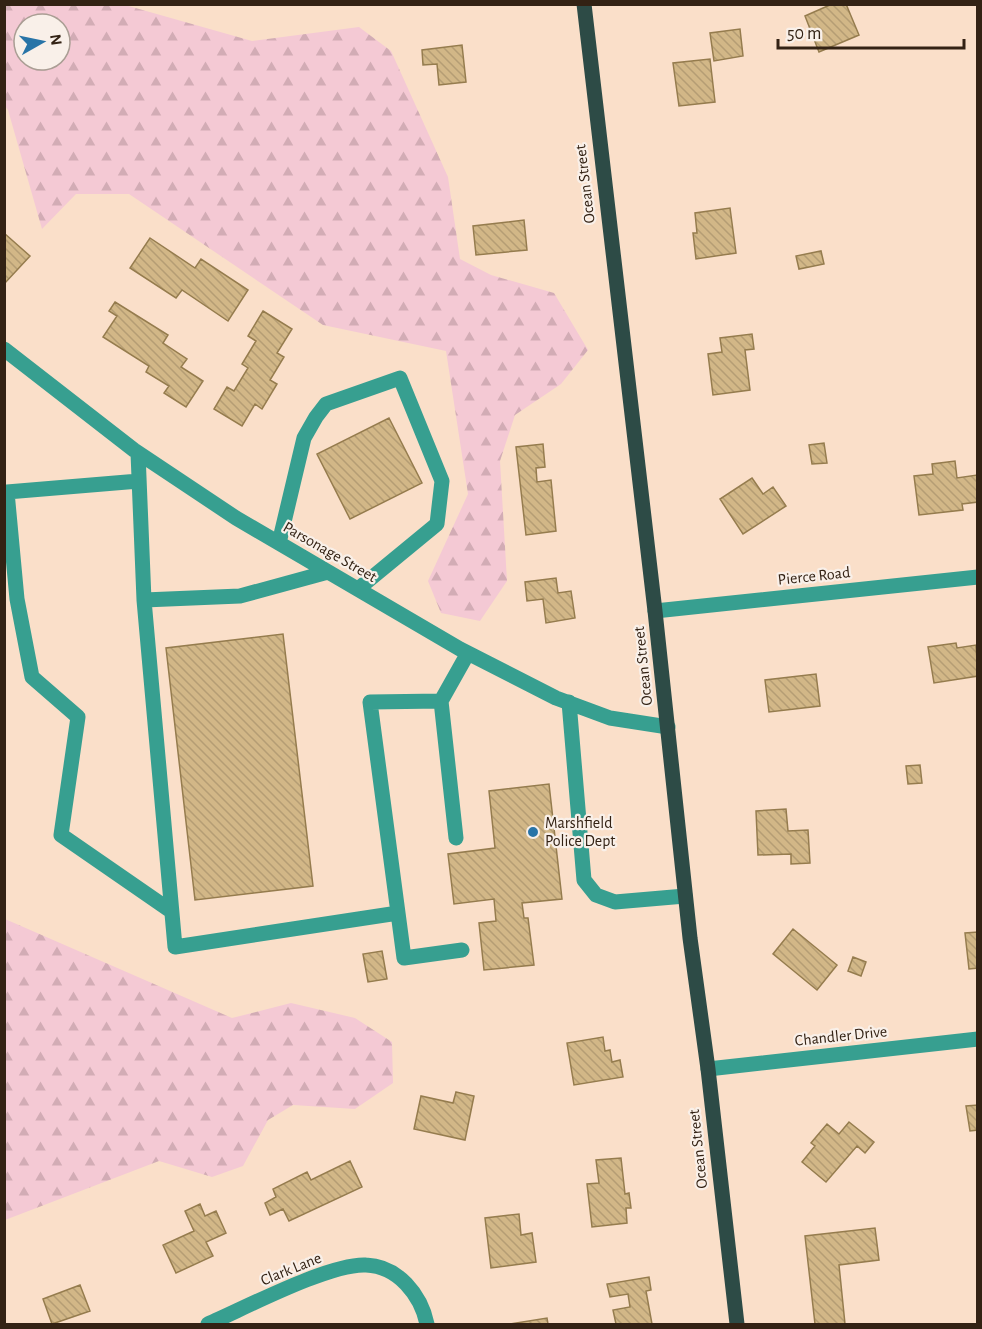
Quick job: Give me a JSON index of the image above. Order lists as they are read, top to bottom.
{
  "streets": {
    "main road": ["Ocean Street"],
    "street": [
      "Parsonage Street",
      "Pierce Road",
      "Chandler Drive",
      "Clark Lane"
    ]
  },
  "crossings": [
    ["Ocean Street", "Parsonage Street"],
    ["Ocean Street", "Pierce Road"],
    ["Ocean Street", "Chandler Drive"]
  ],
  "places": ["Marshfield Police Dept"],
  "scale_bar": "50 m",
  "north": "right"
}
